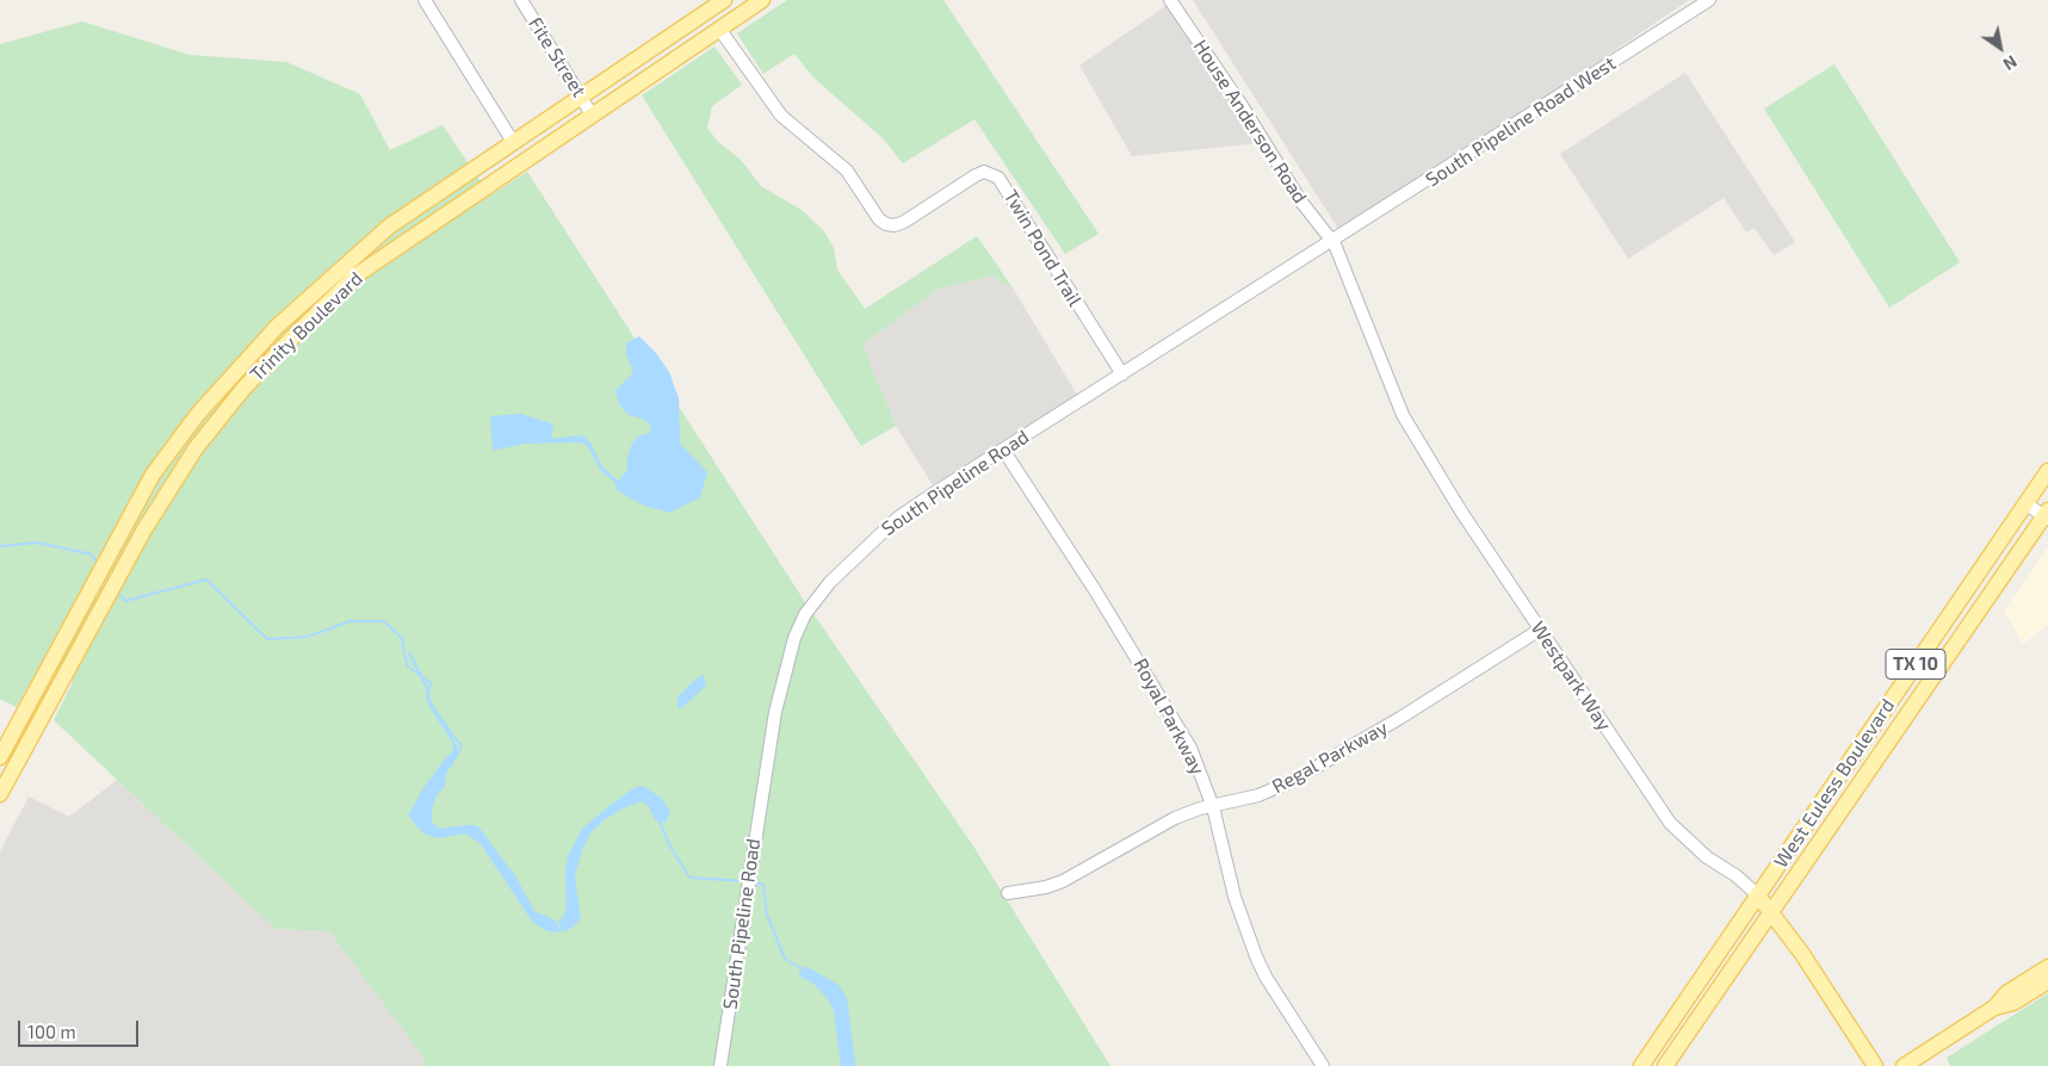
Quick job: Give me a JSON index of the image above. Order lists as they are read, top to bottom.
{
  "streets": {
    "main road": [
      "Trinity Boulevard",
      "TX 10",
      "Westpark Way",
      "West Euless Boulevard"
    ],
    "street": [
      "Fite Street",
      "House Anderson Road",
      "South Pipeline Road West",
      "Twin Pond Trail",
      "South Pipeline Road",
      "Royal Parkway",
      "Regal Parkway"
    ]
  },
  "crossings": [
    ["Fite Street", "Trinity Boulevard"],
    ["House Anderson Road", "South Pipeline Road West"],
    ["House Anderson Road", "South Pipeline Road"],
    ["House Anderson Road", "Westpark Way"],
    ["South Pipeline Road West", "South Pipeline Road"],
    ["South Pipeline Road West", "Westpark Way"],
    ["Twin Pond Trail", "Trinity Boulevard"],
    ["Twin Pond Trail", "South Pipeline Road"],
    ["South Pipeline Road", "Westpark Way"],
    ["South Pipeline Road", "Royal Parkway"],
    ["Westpark Way", "Regal Parkway"],
    ["Westpark Way", "West Euless Boulevard"],
    ["Royal Parkway", "Regal Parkway"]
  ],
  "scale_bar": "100 m",
  "north": "bottom right"
}
